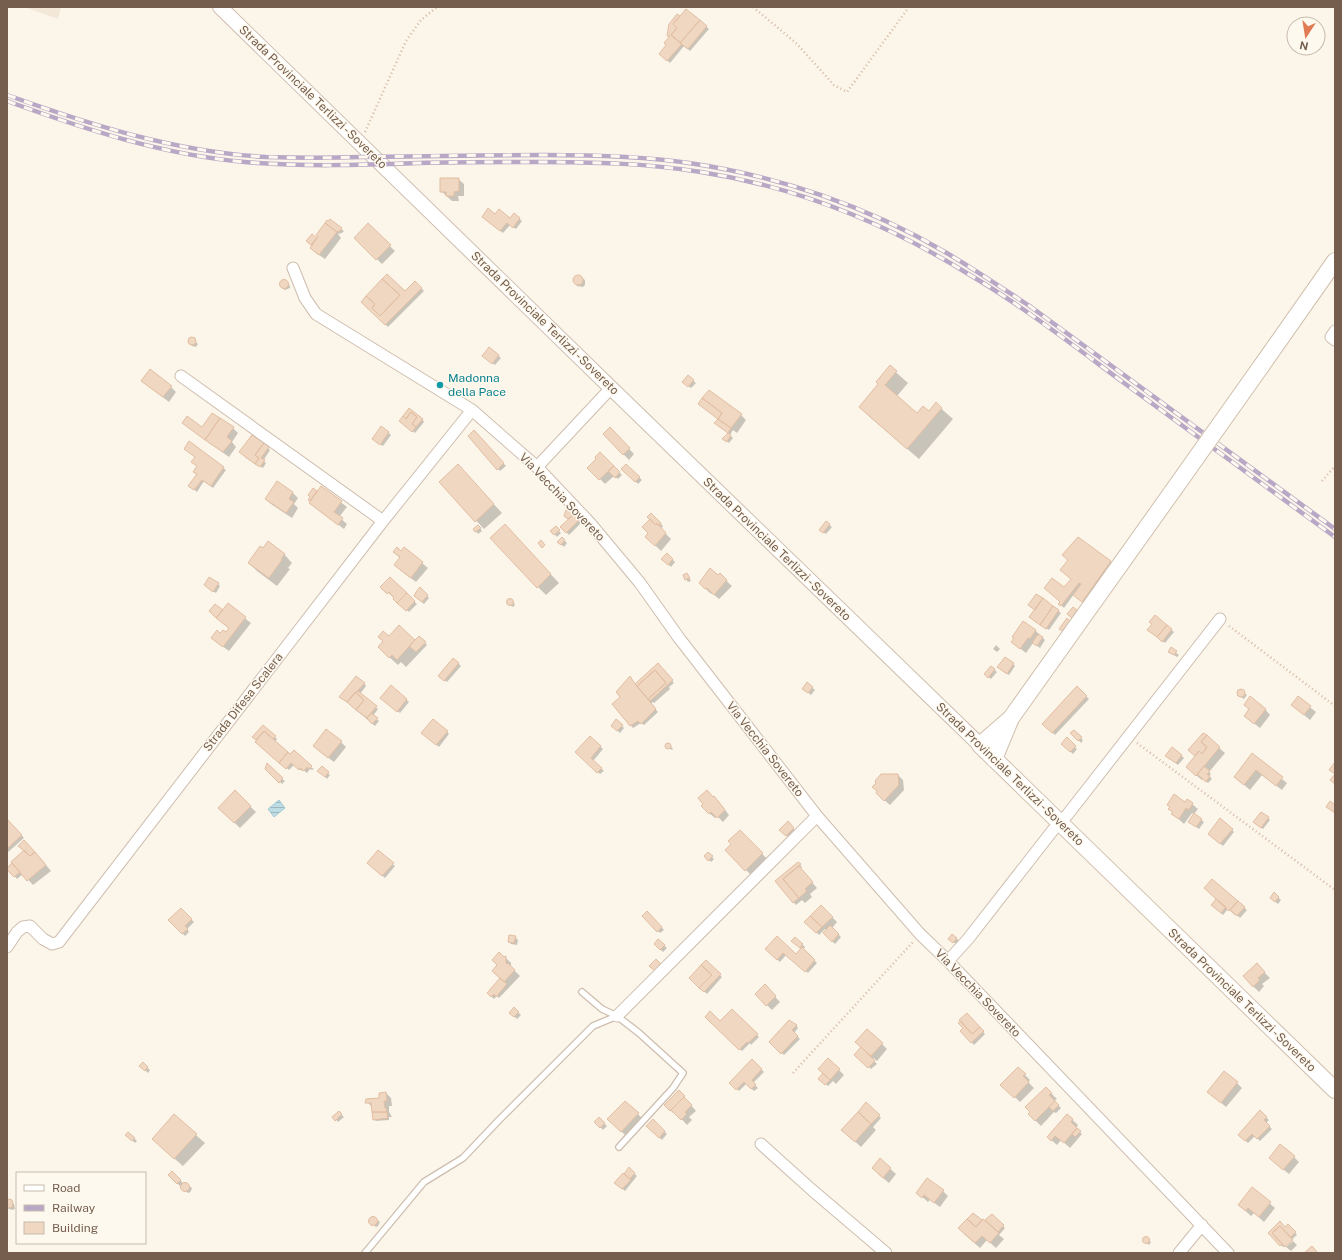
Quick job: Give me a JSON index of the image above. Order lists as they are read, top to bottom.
{
  "streets": {
    "main road": ["Strada Provinciale Terlizzi - Sovereto"],
    "street": ["Via Vecchia Sovereto", "Strada Difesa Scalera"]
  },
  "crossings": [
    ["Via Vecchia Sovereto", "Strada Difesa Scalera"]
  ],
  "places": ["Madonna della Pace"],
  "legend": ["Road", "Railway", "Building"],
  "north": "bottom"
}
